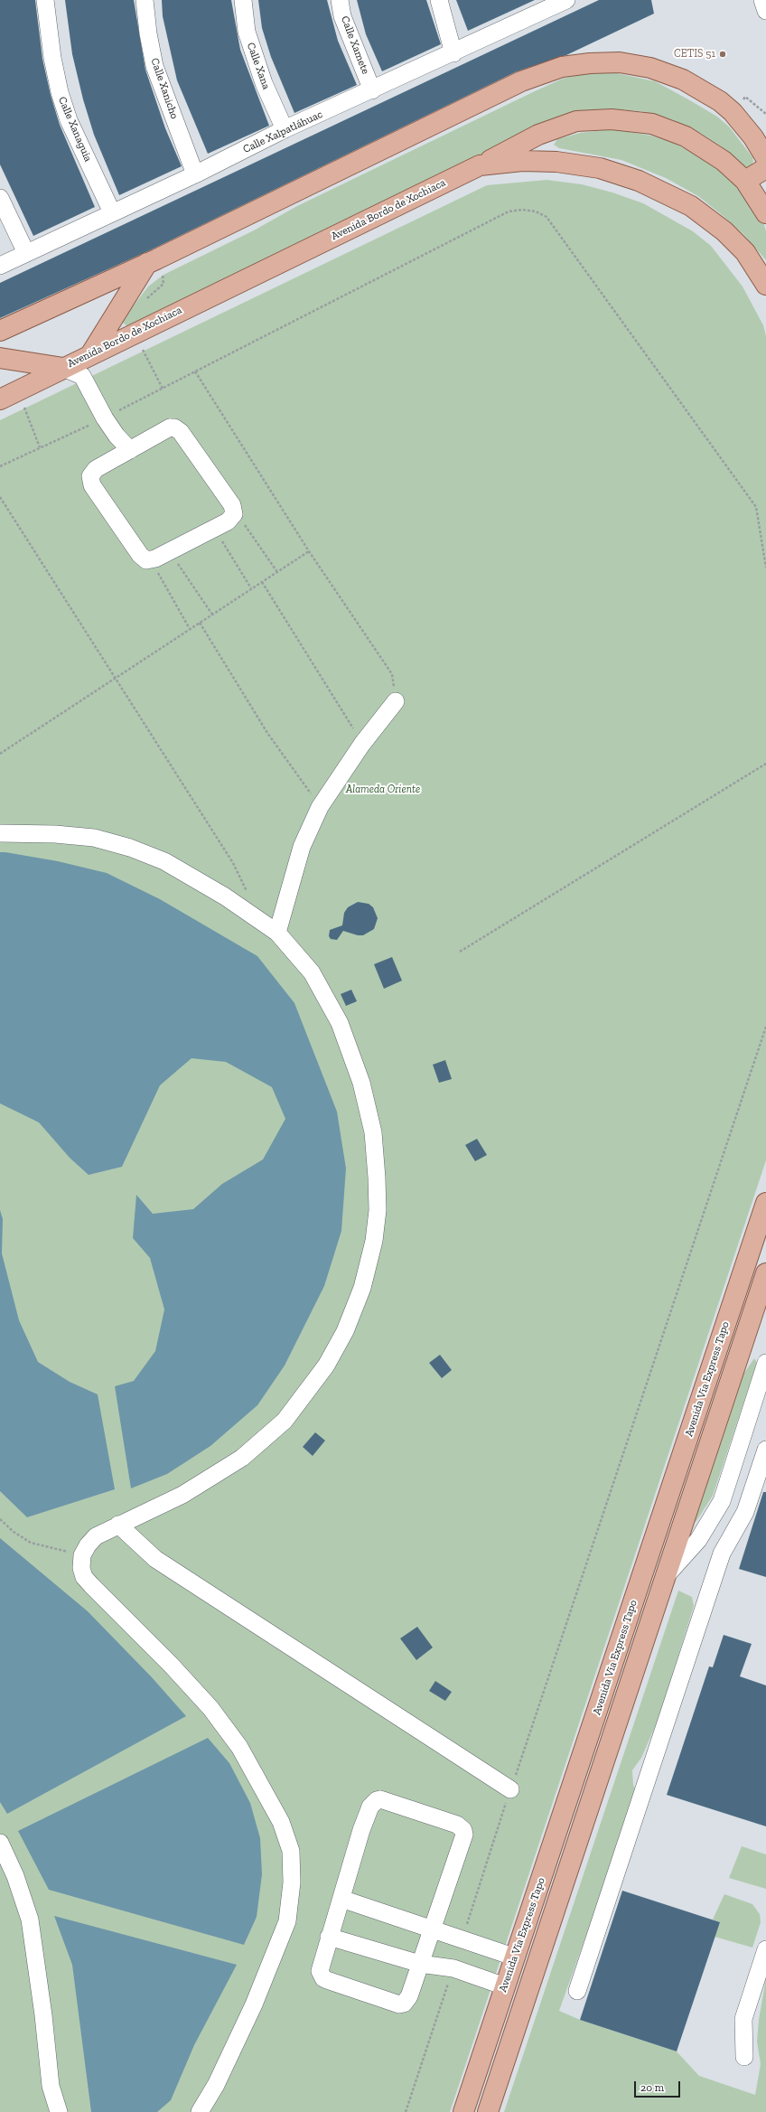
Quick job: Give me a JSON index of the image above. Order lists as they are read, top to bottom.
{
  "streets": {
    "main road": ["Avenida Bordo de Xochiaca", "Avenida Vía Express Tapo"],
    "street": [
      "Calle Xamete",
      "Calle Xana",
      "Calle Xanicho",
      "Calle Xanaguia",
      "Calle Xalpatláhuac"
    ]
  },
  "crossings": [
    ["Calle Xamete", "Calle Xalpatláhuac"],
    ["Calle Xana", "Calle Xalpatláhuac"],
    ["Calle Xanicho", "Calle Xalpatláhuac"],
    ["Calle Xanaguia", "Calle Xalpatláhuac"]
  ],
  "parks": ["Alameda Oriente"],
  "places": ["CETIS 51"],
  "scale_bar": "20 m"
}
